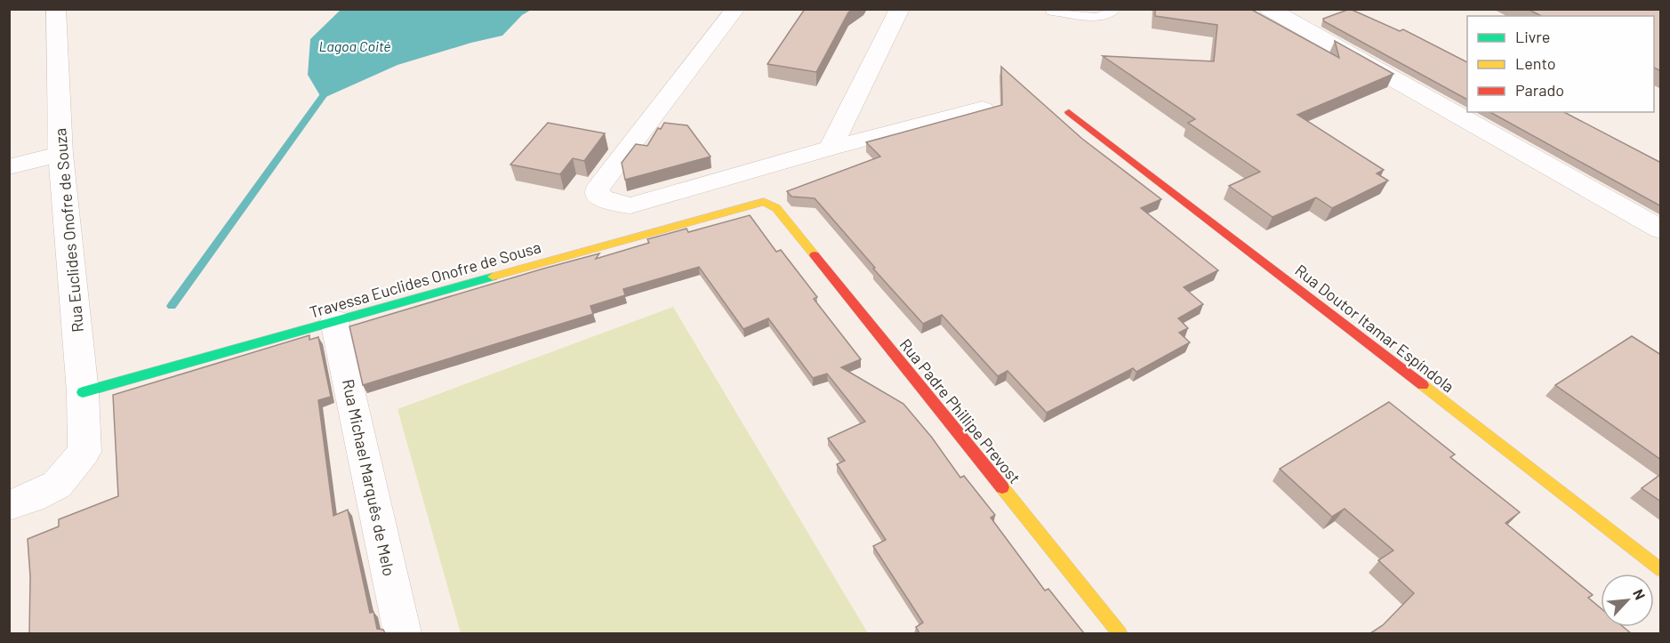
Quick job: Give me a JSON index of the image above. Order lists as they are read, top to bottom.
{
  "streets": {
    "street": [
      "Rua Euclides Onofre de Souza",
      "Travessa Euclides Onofre de Sousa",
      "Rua Doutor Itamar Espíndola",
      "Rua Padre Phillipe Prevost",
      "Rua Michael Marquês de Melo"
    ]
  },
  "crossings": [
    ["Rua Euclides Onofre de Souza", "Travessa Euclides Onofre de Sousa"],
    ["Travessa Euclides Onofre de Sousa", "Rua Padre Phillipe Prevost"],
    ["Travessa Euclides Onofre de Sousa", "Rua Michael Marquês de Melo"]
  ],
  "water": ["Lagoa Coité"],
  "legend": ["Livre", "Lento", "Parado"],
  "north": "top right"
}
